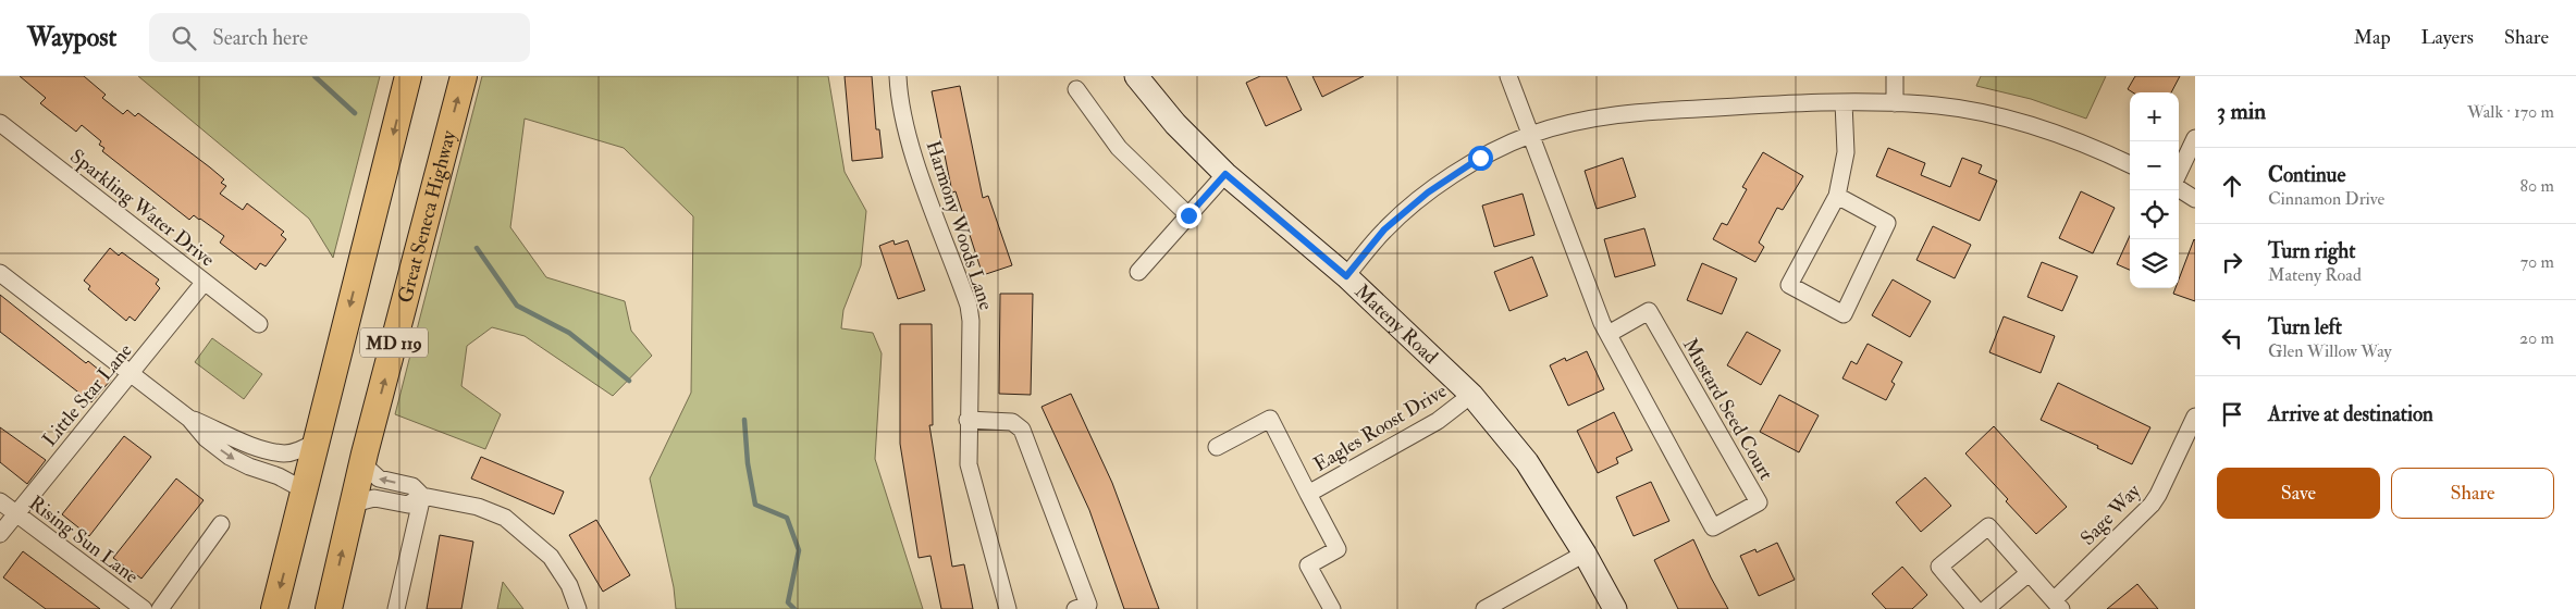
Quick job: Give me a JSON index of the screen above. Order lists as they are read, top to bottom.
{
  "streets": {
    "main road": ["Great Seneca Highway", "MD 119"],
    "street": [
      "Sparkling Water Drive",
      "Harmony Woods Lane",
      "Mateny Road",
      "Little Star Lane",
      "Mustard Seed Court",
      "Eagles Roost Drive",
      "Sage Way",
      "Rising Sun Lane"
    ]
  },
  "crossings": [
    ["Sparkling Water Drive", "Little Star Lane"],
    ["Mateny Road", "Eagles Roost Drive"],
    ["Little Star Lane", "Rising Sun Lane"]
  ],
  "page": {
    "header": "Waypost",
    "search": "Search here",
    "nav": ["Map", "Layers", "Share"],
    "heading": ["3 min", "Walk · 170 m"],
    "map_buttons": ["+", "−"],
    "list": [
      ["Continue", "Cinnamon Drive", "80 m"],
      ["Turn right", "Mateny Road", "70 m"],
      ["Turn left", "Glen Willow Way", "20 m"],
      "Arrive at destination"
    ],
    "buttons": ["Save", "Share"]
  }
}
